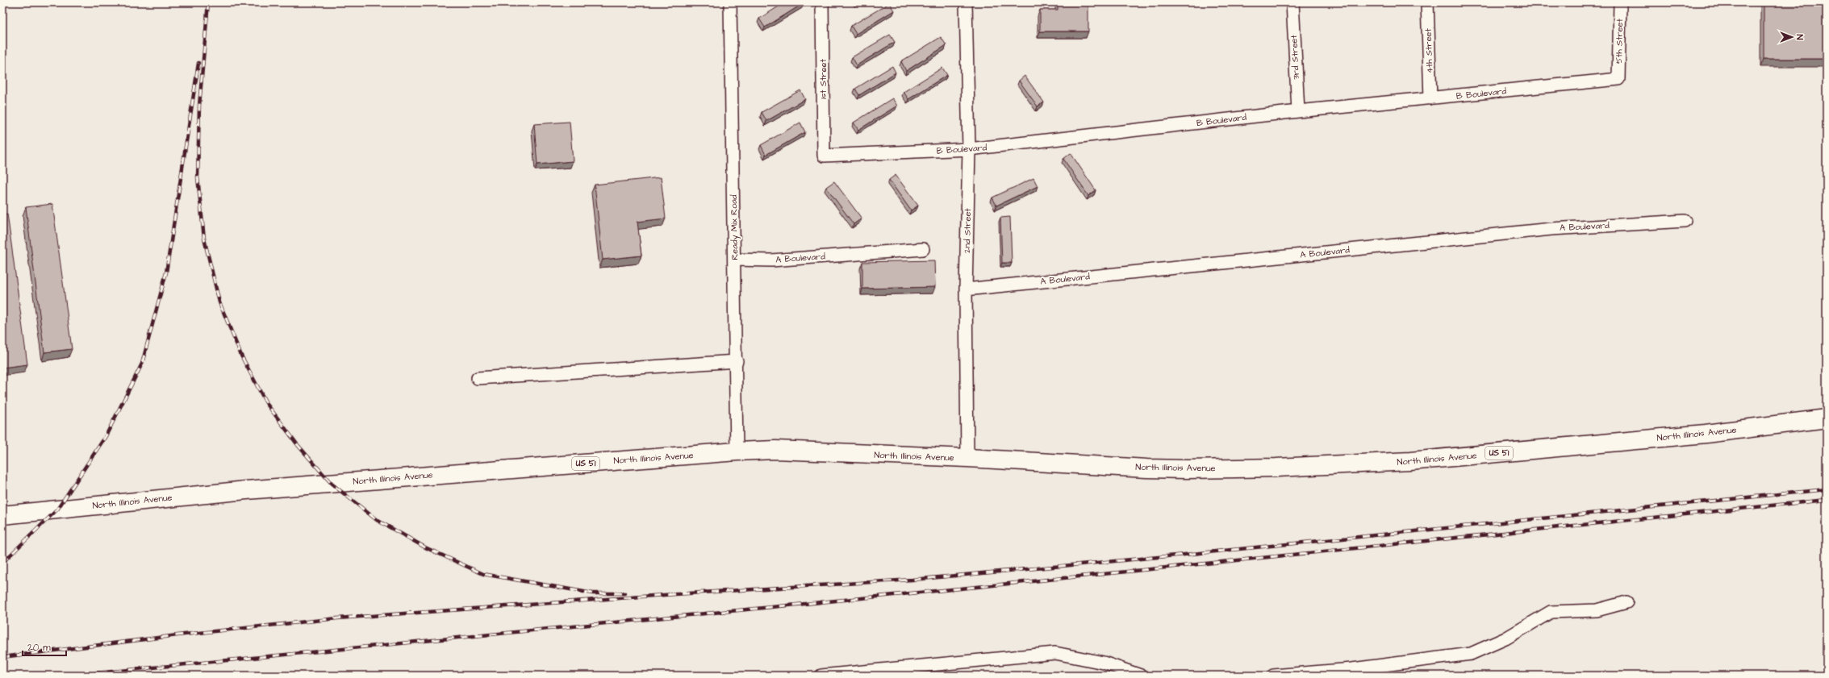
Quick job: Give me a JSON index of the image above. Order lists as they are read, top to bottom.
{
  "streets": {
    "main road": ["North Illinois Avenue", "US 51"],
    "street": [
      "5th Street",
      "4th Street",
      "3rd Street",
      "1st Street",
      "B Boulevard",
      "A Boulevard",
      "Ready Mix Road",
      "2nd Street"
    ]
  },
  "crossings": [
    ["5th Street", "B Boulevard"],
    ["4th Street", "B Boulevard"],
    ["3rd Street", "B Boulevard"],
    ["1st Street", "B Boulevard"],
    ["B Boulevard", "2nd Street"],
    ["A Boulevard", "Ready Mix Road"],
    ["A Boulevard", "2nd Street"],
    ["Ready Mix Road", "North Illinois Avenue"],
    ["2nd Street", "North Illinois Avenue"]
  ],
  "scale_bar": "20 m",
  "north": "right"
}
